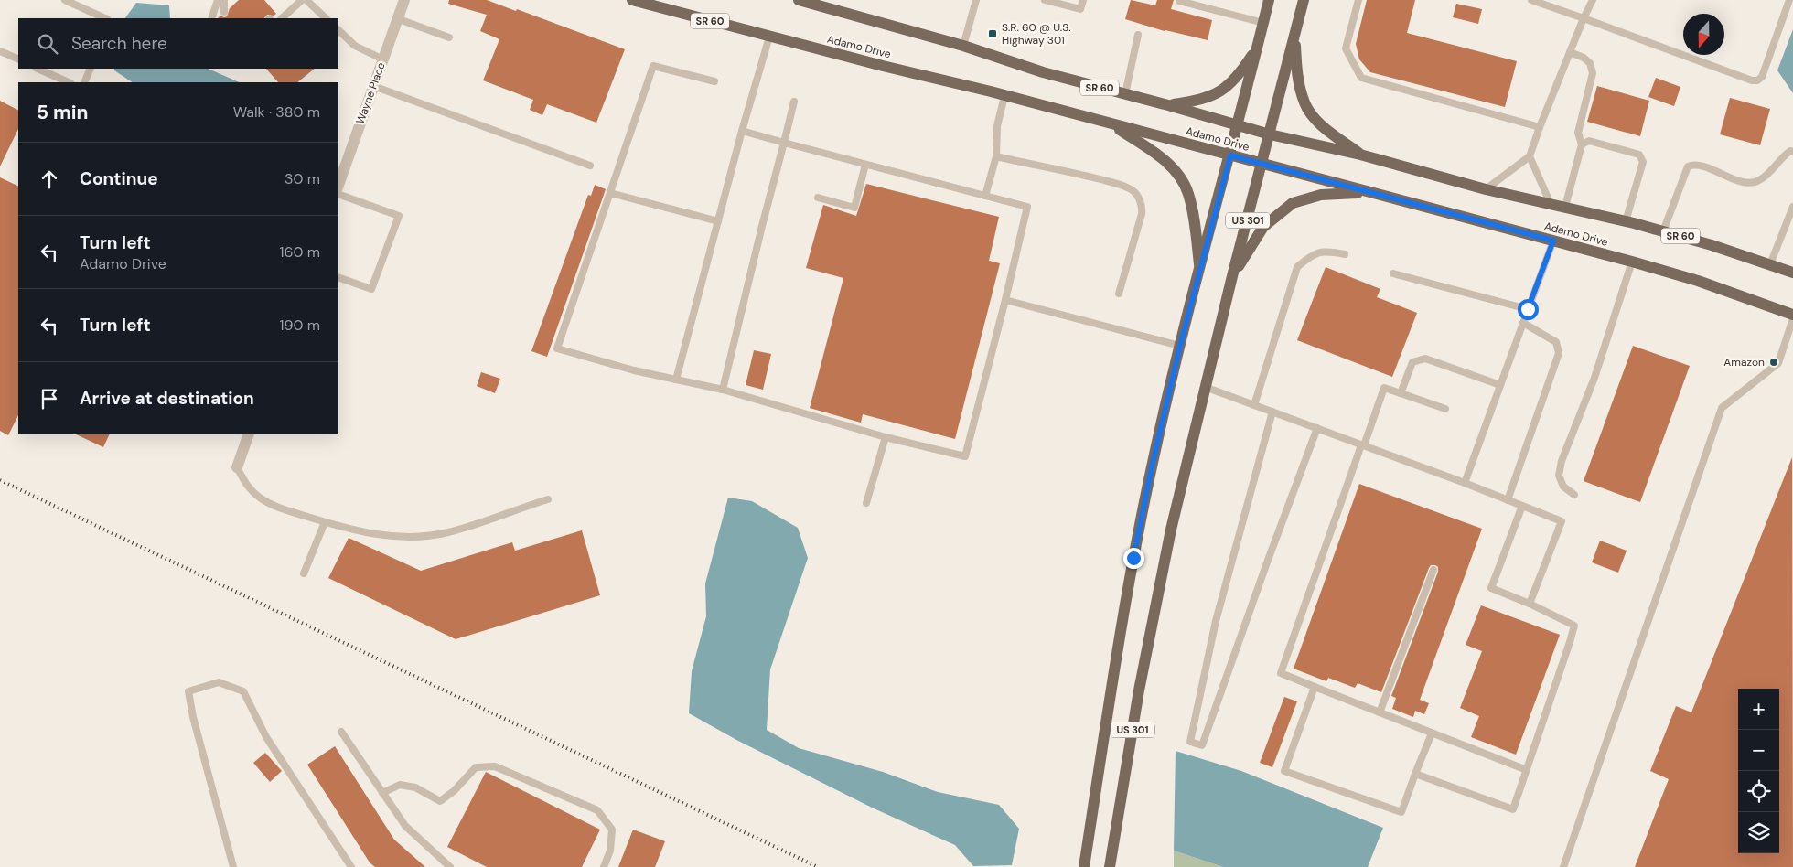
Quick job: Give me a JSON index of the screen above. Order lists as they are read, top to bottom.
{
  "streets": {
    "main road": ["SR 60", "Adamo Drive", "US 301"],
    "street": ["Wayne Place"]
  },
  "crossings": [
    ["Adamo Drive", "US 301"]
  ],
  "places": {
    "transit": ["S.R. 60 @ U.S. Highway 301"],
    "other": ["Amazon"]
  },
  "north": "bottom",
  "page": {
    "search": "Search here",
    "heading": ["5 min", "Walk · 380 m"],
    "list": [
      ["Continue", "30 m"],
      ["Turn left", "Adamo Drive", "160 m"],
      ["Turn left", "190 m"],
      "Arrive at destination"
    ],
    "map_buttons": ["+", "−"]
  }
}
